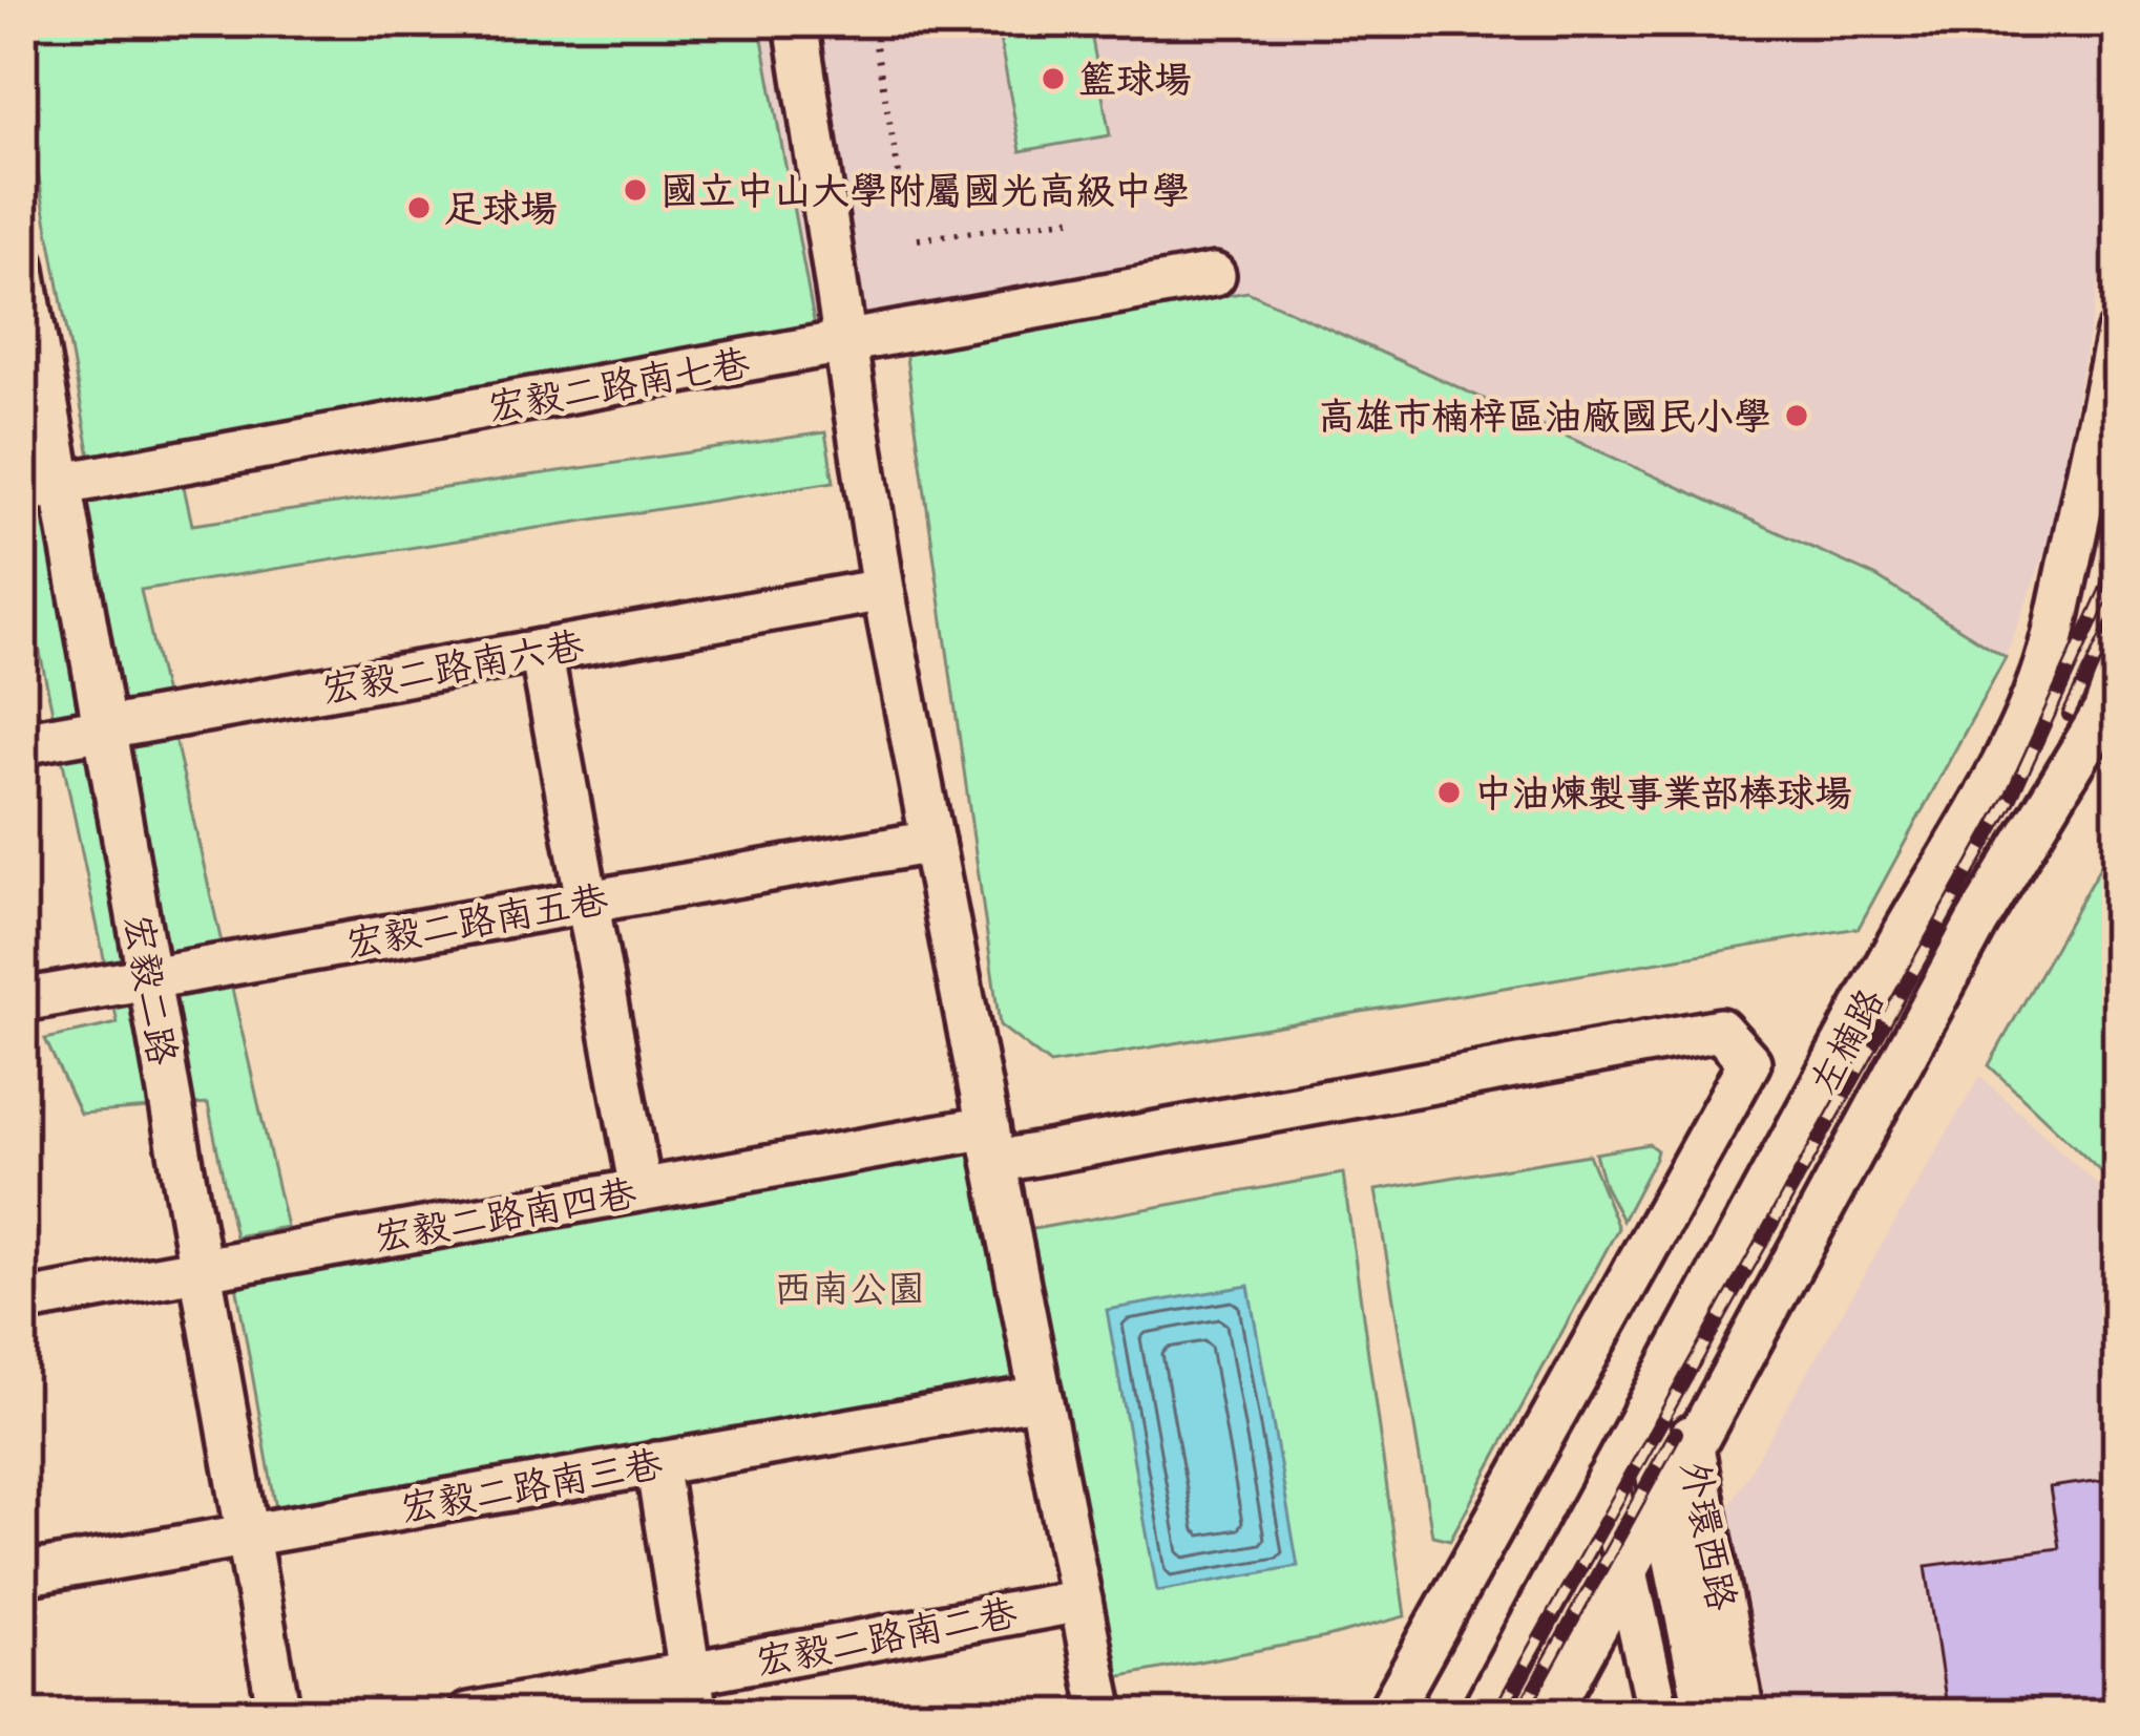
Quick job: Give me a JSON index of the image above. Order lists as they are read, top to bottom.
{
  "streets": {
    "street": [
      "宏毅二路南七巷",
      "宏毅二路南六巷",
      "宏毅二路南五巷",
      "宏毅二路",
      "左楠路",
      "宏毅二路南四巷",
      "宏毅二路南三巷",
      "外環西路",
      "宏毅二路南二巷"
    ]
  },
  "crossings": [
    ["宏毅二路南七巷", "宏毅二路"],
    ["宏毅二路南六巷", "宏毅二路"],
    ["宏毅二路南五巷", "宏毅二路"],
    ["宏毅二路", "宏毅二路南四巷"],
    ["宏毅二路", "宏毅二路南三巷"],
    ["左楠路", "外環西路"]
  ],
  "parks": ["西南公園"],
  "places": [
    "籃球場",
    "國立中山大學附屬國光高級中學",
    "足球場",
    "高雄市楠梓區油廠國民小學",
    "中油煉製事業部棒球場"
  ]
}
